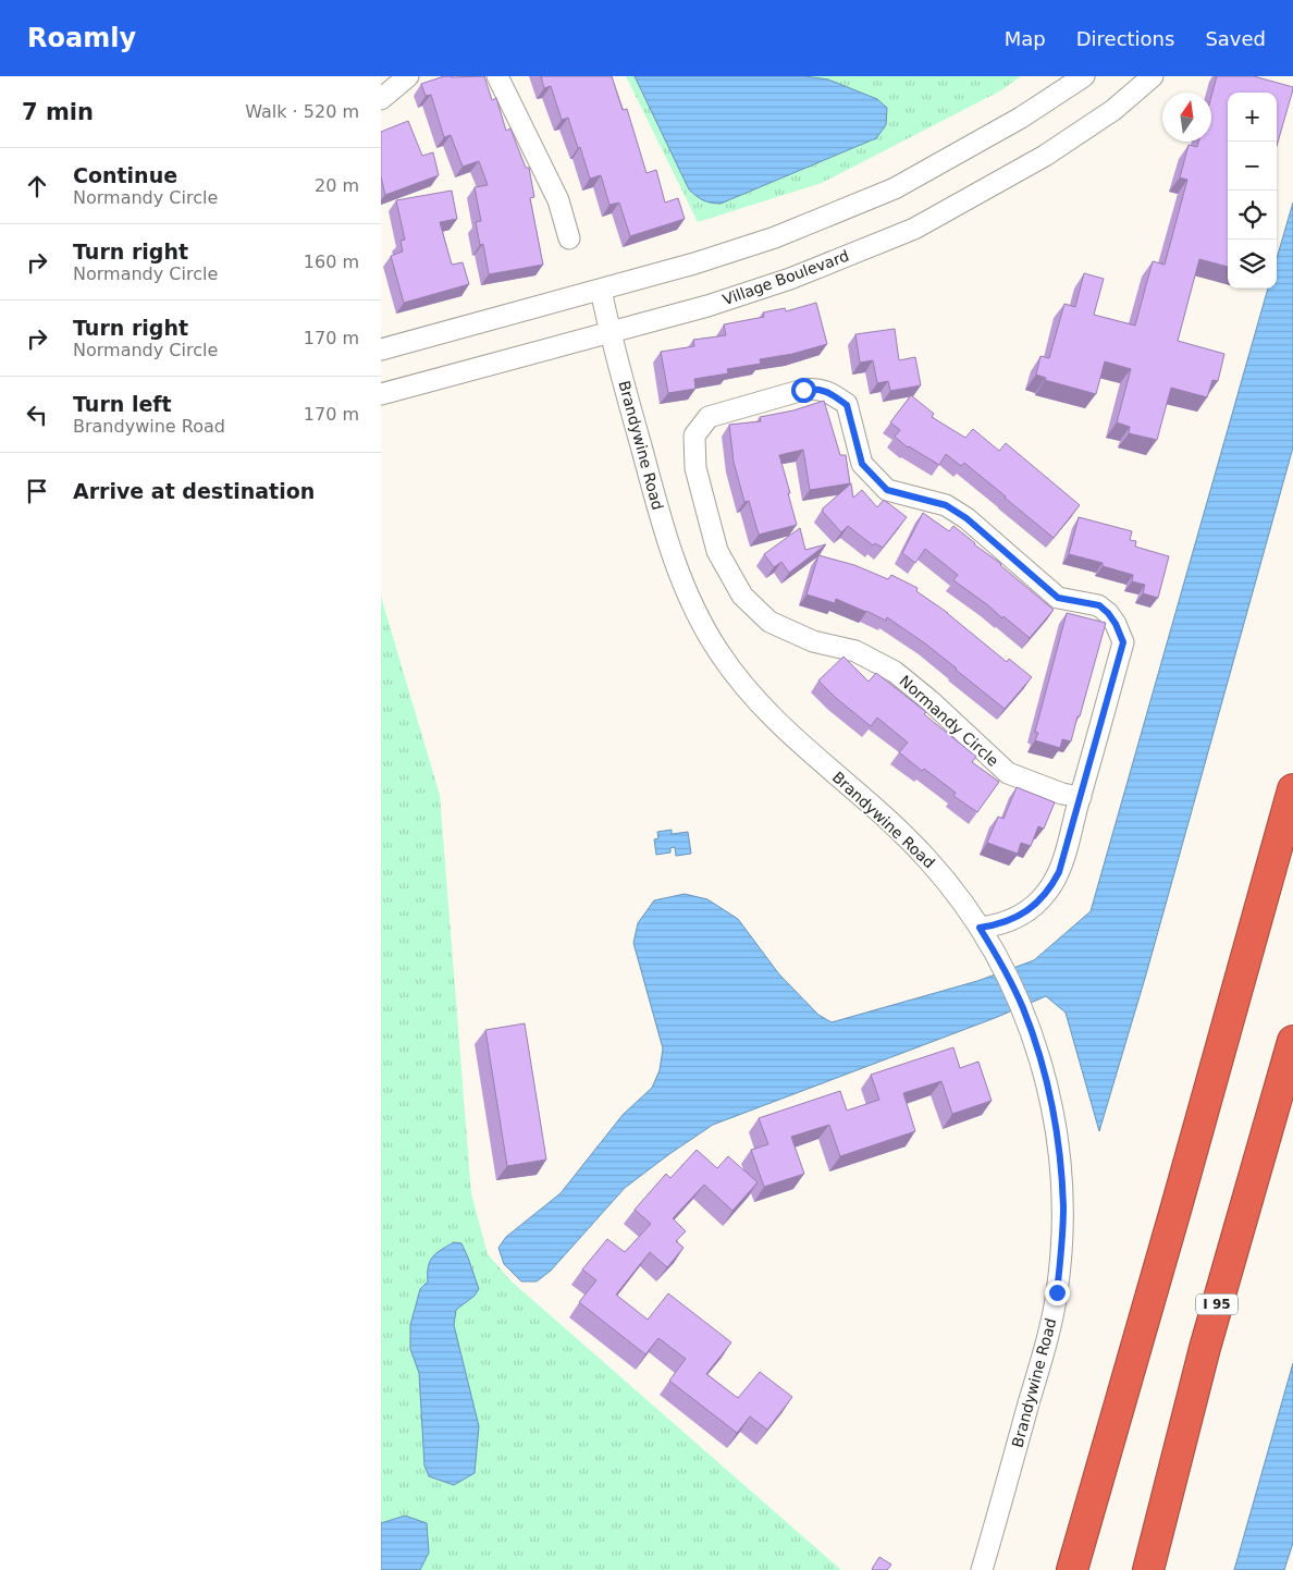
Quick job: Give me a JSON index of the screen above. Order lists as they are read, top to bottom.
{
  "streets": {
    "highway": ["I 95"],
    "street": ["Village Boulevard", "Brandywine Road", "Normandy Circle"]
  },
  "crossings": [
    ["Village Boulevard", "Brandywine Road"],
    ["Brandywine Road", "Normandy Circle"]
  ],
  "north": "top",
  "page": {
    "header": "Roamly",
    "nav": ["Map", "Directions", "Saved"],
    "heading": ["7 min", "Walk · 520 m"],
    "map_buttons": ["+", "−"],
    "list": [
      ["Continue", "Normandy Circle", "20 m"],
      ["Turn right", "Normandy Circle", "160 m"],
      ["Turn right", "Normandy Circle", "170 m"],
      ["Turn left", "Brandywine Road", "170 m"],
      "Arrive at destination"
    ]
  }
}
